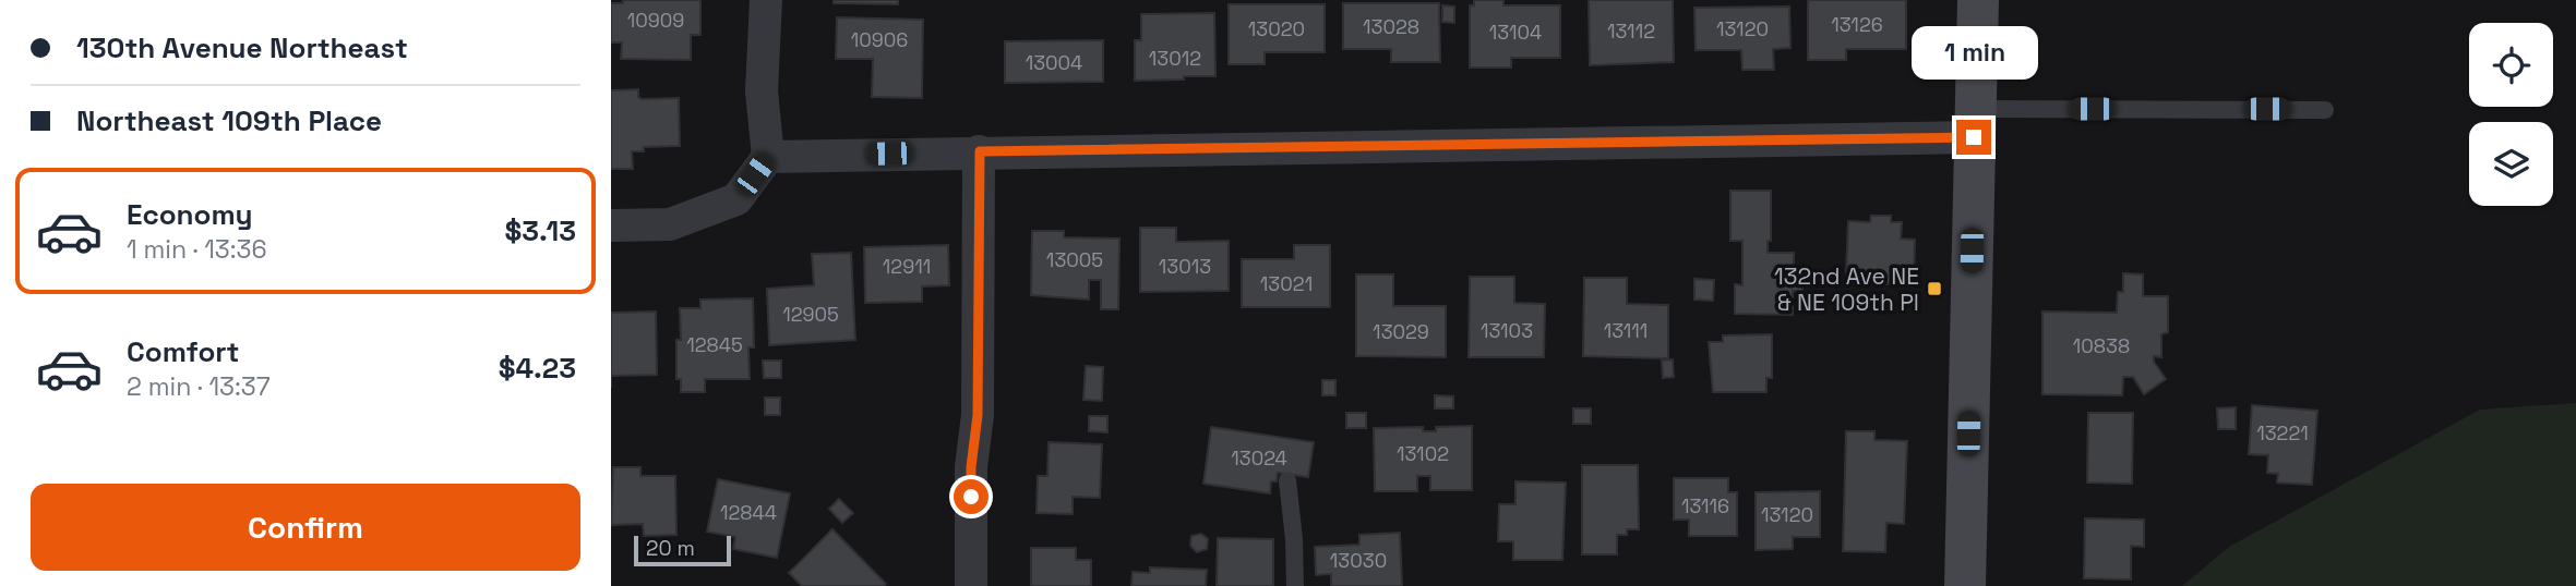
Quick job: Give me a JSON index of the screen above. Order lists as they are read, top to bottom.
{
  "places": {
    "transit": ["132nd Ave NE & NE 109th Pl"]
  },
  "house_numbers": [
    "10909",
    "13126",
    "13028",
    "13020",
    "13120",
    "13112",
    "13104",
    "10906",
    "13012",
    "13004",
    "13005",
    "12911",
    "13013",
    "13021",
    "12905",
    "13103",
    "13111",
    "13029",
    "12845",
    "10838",
    "13221",
    "13102",
    "13024",
    "13116",
    "12844",
    "13120",
    "13030"
  ],
  "scale_bar": "20 m",
  "page": {
    "banner": ["130th Avenue Northeast", "Northeast 109th Place"],
    "bubble": "1 min",
    "list": [
      {
        "name": "Economy",
        "note": "1 min · 13:36",
        "value": "$3.13"
      },
      {
        "name": "Comfort",
        "note": "2 min · 13:37",
        "value": "$4.23"
      }
    ],
    "buttons": "Confirm",
    "scale": "20 m"
  }
}
